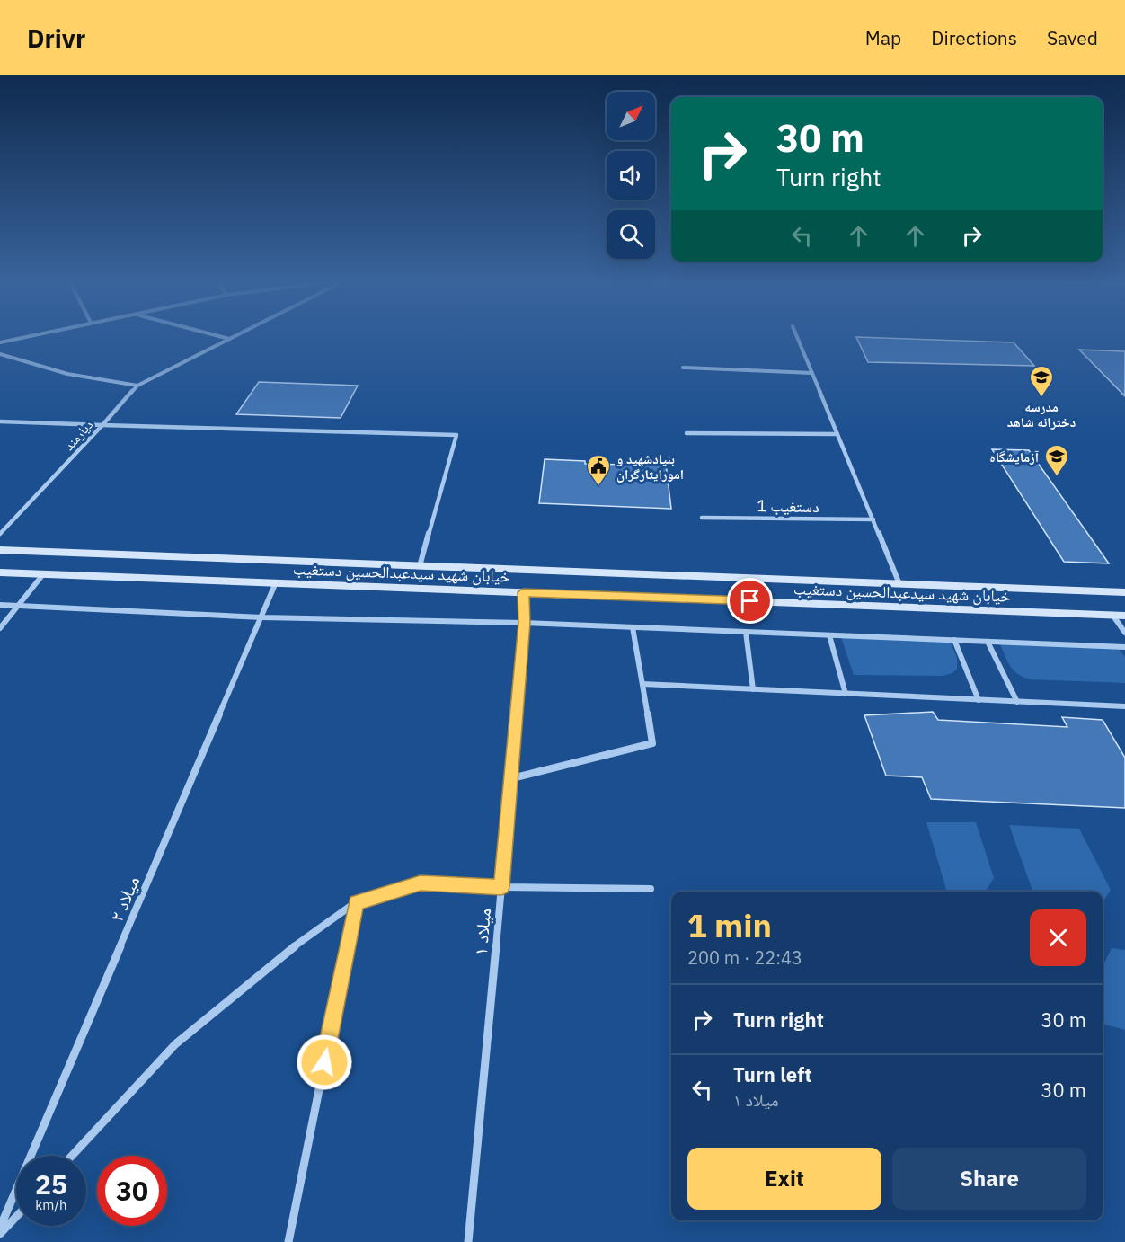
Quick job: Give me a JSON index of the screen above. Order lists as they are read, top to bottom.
{
  "streets": {
    "main road": ["خیابان شهید سیدعبدالحسین دستغیب"],
    "street": [
      "دیارمند",
      "دستغیب 1",
      "میلاد ۲",
      "میلاد ۱"
    ]
  },
  "crossings": [
    ["خیابان شهید سیدعبدالحسین دستغیب", "میلاد ۲"],
    ["خیابان شهید سیدعبدالحسین دستغیب", "میلاد ۱"]
  ],
  "places": {
    "school or university": ["مدرسه دخترانه شاهد", "آزمایشگاه"],
    "public building": ["بنیادشهید و امورایثارگران"]
  },
  "north": "top right",
  "page": {
    "header": "Drivr",
    "nav": ["Map", "Directions", "Saved"],
    "turn": ["30 m", "Turn right"],
    "heading": ["1 min", "200 m · 22:43"],
    "list": [
      {
        "name": "Turn right",
        "value": "30 m"
      },
      {
        "name": "Turn left",
        "note": "میلاد ۱",
        "value": "30 m"
      }
    ],
    "buttons": ["Exit", "Share"],
    "speed": "25 km/h",
    "limit": "30"
  }
}
